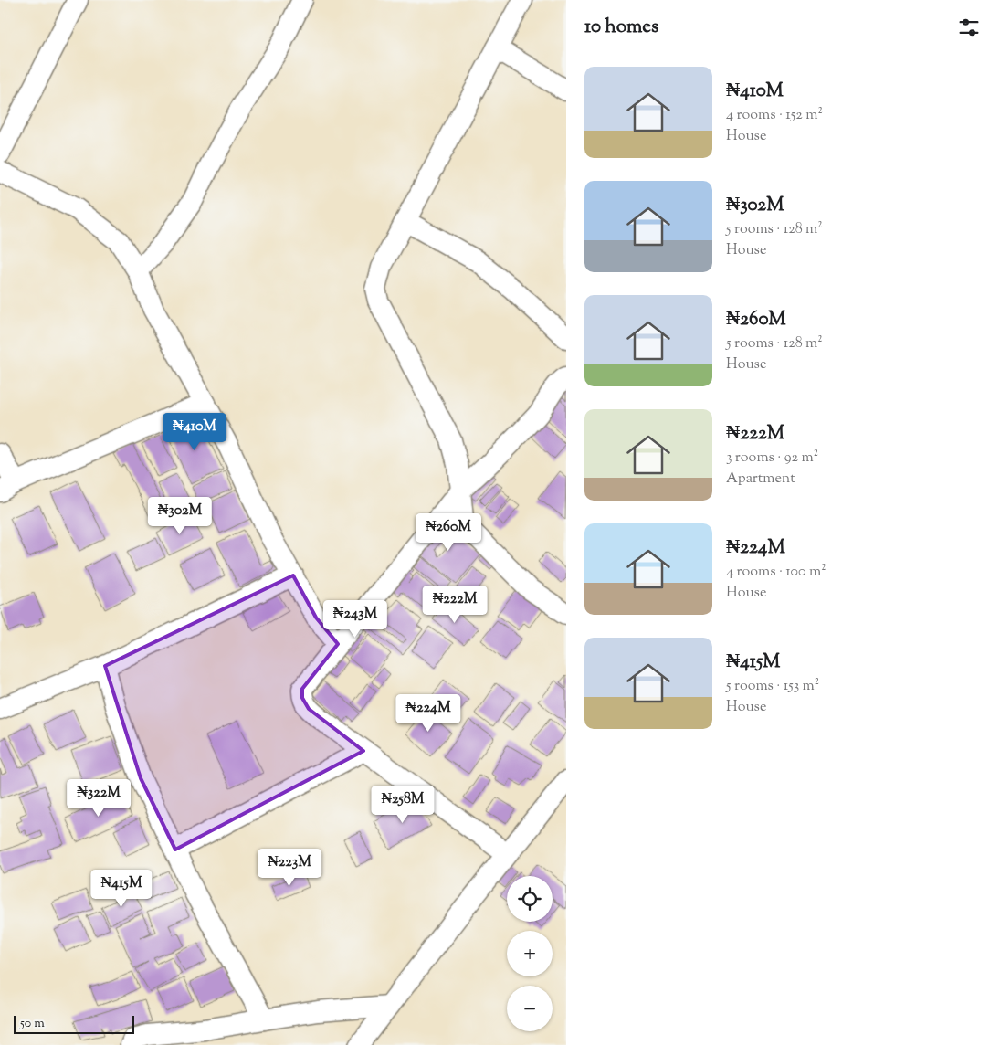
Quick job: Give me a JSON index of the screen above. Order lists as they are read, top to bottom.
{
  "scale_bar": "50 m",
  "page": {
    "heading": "10 homes",
    "list": [
      {
        "name": "₦410M",
        "note": "4 rooms · 152 m² · House"
      },
      {
        "name": "₦302M",
        "note": "5 rooms · 128 m² · House"
      },
      {
        "name": "₦260M",
        "note": "5 rooms · 128 m² · House"
      },
      {
        "name": "₦222M",
        "note": "3 rooms · 92 m² · Apartment"
      },
      {
        "name": "₦224M",
        "note": "4 rooms · 100 m² · House"
      },
      {
        "name": "₦415M",
        "note": "5 rooms · 153 m² · House"
      }
    ],
    "price": [
      "₦410M",
      "₦302M",
      "₦260M",
      "₦222M",
      "₦243M",
      "₦224M",
      "₦322M",
      "₦258M",
      "₦223M",
      "₦415M"
    ],
    "map_buttons": ["+", "−"],
    "scale": "50 m"
  }
}
